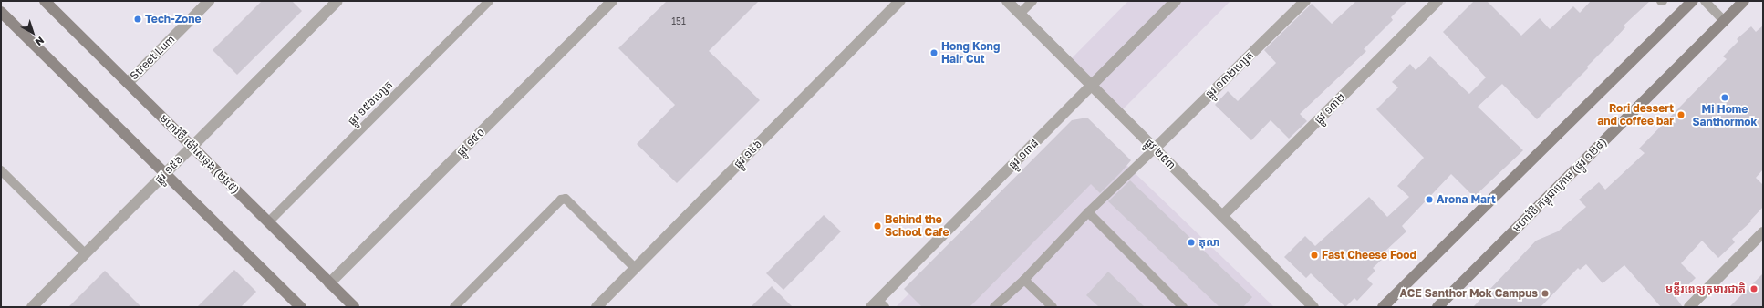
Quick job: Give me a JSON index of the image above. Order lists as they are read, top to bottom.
{
  "streets": {
    "main road": ["មហាវិថី ម៉ៅសេទុង (២៤៥)", "មហាវិថី កម្ពុជាក្រោម (ផ្លូវ ១២៨)"],
    "street": [
      "Street Lum",
      "ផ្លូវ ១៣២ហ្សេត",
      "ផ្លូវ ១៣២",
      "ផ្លូវ ១៥០",
      "ផ្លូវ ១៤៦",
      "ផ្លូវ ១៣៨",
      "ផ្លូវ ២៥៣",
      "ផ្លូវ ១៥៦"
    ],
    "lane": ["ផ្លូវ ១៥៦ហ្សេត"]
  },
  "crossings": [
    ["Street Lum", "មហាវិថី ម៉ៅសេទុង (២៤៥)"],
    ["ផ្លូវ ១៣២ហ្សេត", "ផ្លូវ ២៥៣"],
    ["ផ្លូវ ១៥៦ហ្សេត", "មហាវិថី ម៉ៅសេទុង (២៤៥)"],
    ["ផ្លូវ ១៣២", "ផ្លូវ ២៥៣"],
    ["ផ្លូវ ១៥០", "មហាវិថី ម៉ៅសេទុង (២៤៥)"],
    ["មហាវិថី ម៉ៅសេទុង (២៤៥)", "ផ្លូវ ១៥៦"],
    ["ផ្លូវ ១៣៨", "ផ្លូវ ២៥៣"]
  ],
  "places": [
    "Tech-Zone",
    "Hong Kong Hair Cut",
    "Mi Home Santhormok",
    "Rori dessert and coffee bar",
    "Arona Mart",
    "Behind the School Cafe",
    "តុលា",
    "Fast Cheese Food",
    "មន្ទីរពេទ្យកុមារជាតិ",
    "ACE Santhor Mok Campus"
  ],
  "house_numbers": ["151"],
  "north": "bottom right"
}
